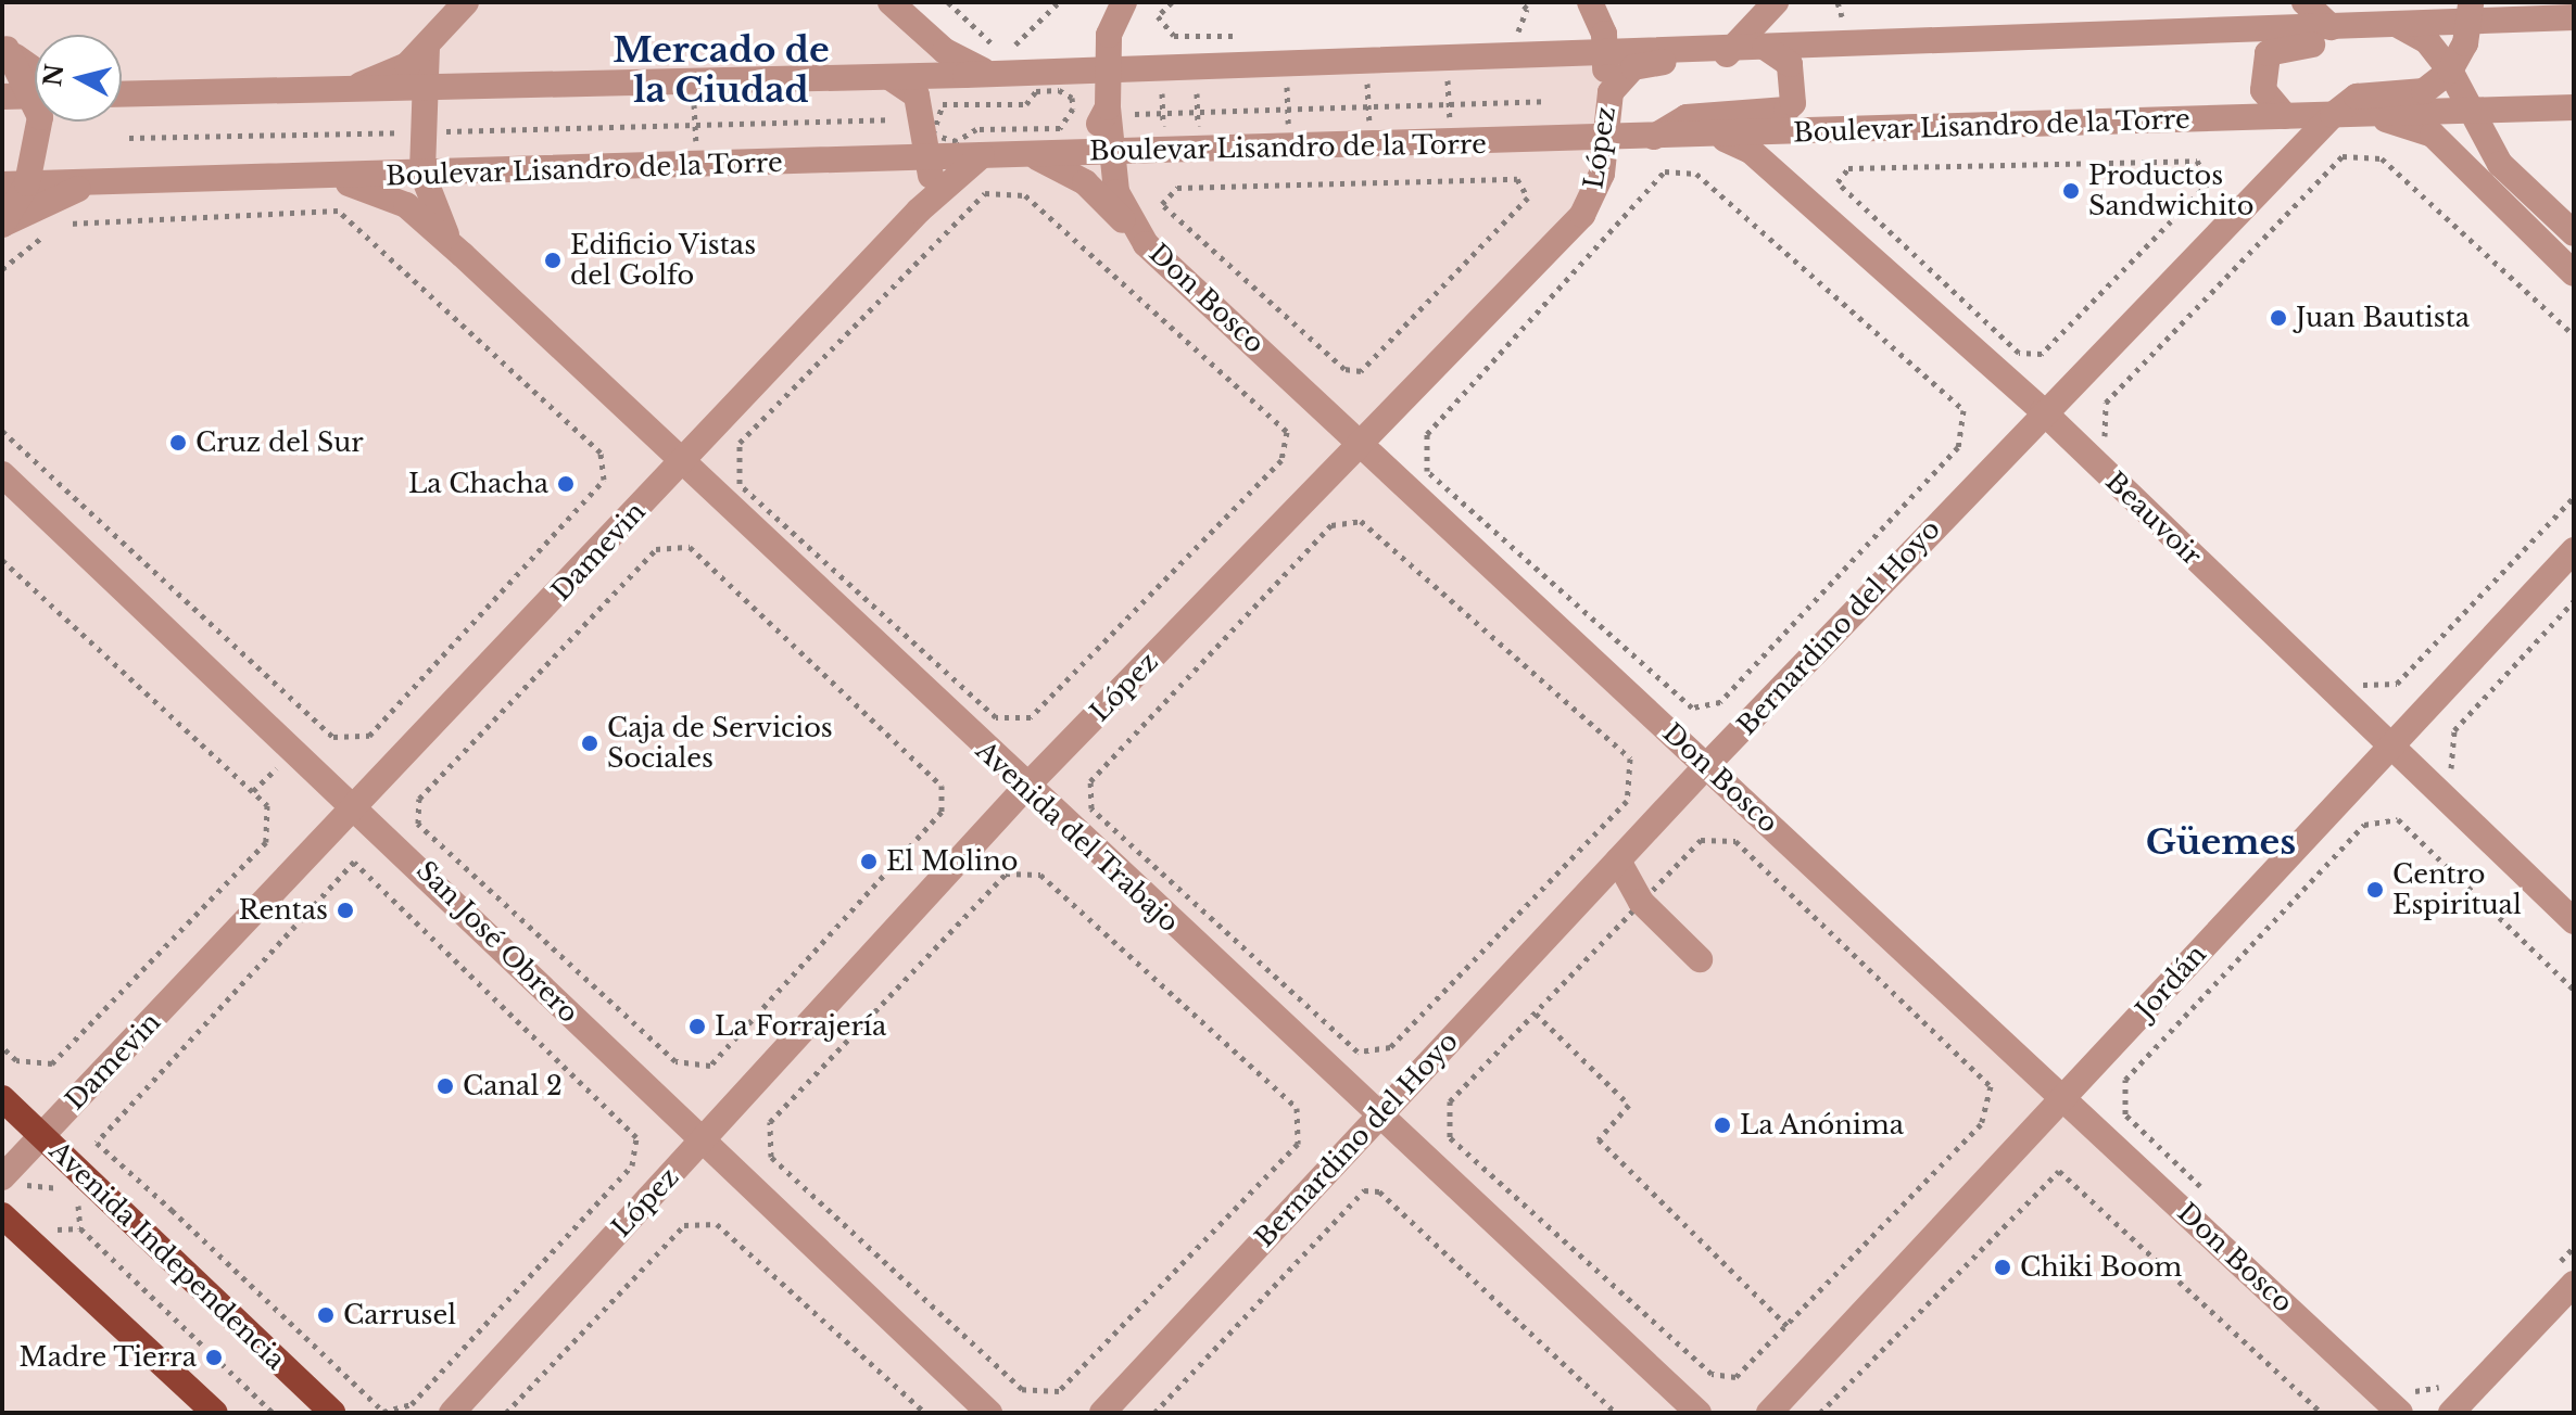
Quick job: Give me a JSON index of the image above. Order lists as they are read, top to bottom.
{
  "streets": {
    "main road": ["Avenida Independencia"],
    "street": [
      "Boulevar Lisandro de la Torre",
      "López",
      "Don Bosco",
      "Beauvoir",
      "Damevin",
      "Bernardino del Hoyo",
      "Avenida del Trabajo",
      "San José Obrero",
      "Jordán"
    ]
  },
  "crossings": [
    ["Boulevar Lisandro de la Torre", "López"],
    ["Boulevar Lisandro de la Torre", "Don Bosco"],
    ["Boulevar Lisandro de la Torre", "Beauvoir"],
    ["Boulevar Lisandro de la Torre", "Damevin"],
    ["Boulevar Lisandro de la Torre", "Bernardino del Hoyo"],
    ["López", "Don Bosco"],
    ["López", "Avenida del Trabajo"],
    ["López", "San José Obrero"],
    ["Don Bosco", "Damevin"],
    ["Don Bosco", "Bernardino del Hoyo"],
    ["Don Bosco", "Jordán"],
    ["Beauvoir", "Bernardino del Hoyo"],
    ["Beauvoir", "Jordán"],
    ["Damevin", "Avenida del Trabajo"],
    ["Damevin", "San José Obrero"],
    ["Damevin", "Avenida Independencia"],
    ["Bernardino del Hoyo", "Avenida del Trabajo"]
  ],
  "districts": ["Mercado de la Ciudad", "Güemes"],
  "places": [
    "Productos Sandwichito",
    "Edificio Vistas del Golfo",
    "Juan Bautista",
    "Cruz del Sur",
    "La Chacha",
    "Caja de Servicios Sociales",
    "El Molino",
    "Centro Espiritual",
    "Rentas",
    "La Forrajería",
    "Canal 2",
    "La Anónima",
    "Chiki Boom",
    "Carrusel",
    "Madre Tierra"
  ],
  "north": "left"
}
